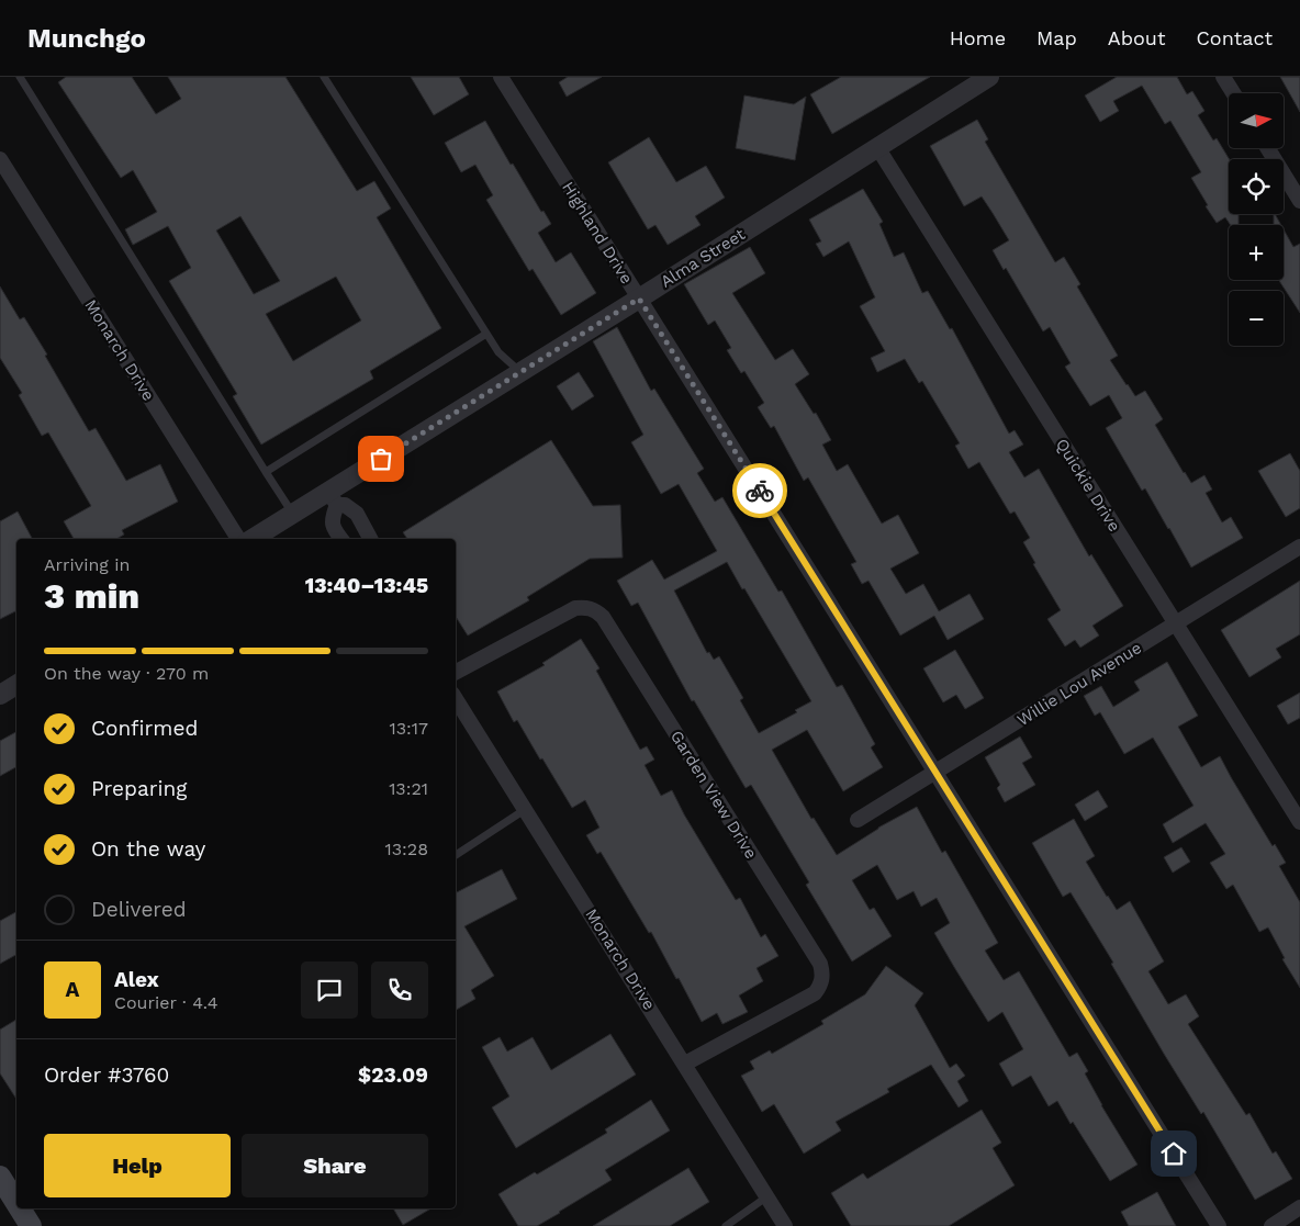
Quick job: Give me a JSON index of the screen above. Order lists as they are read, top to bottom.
{
  "streets": {
    "street": [
      "Highland Drive",
      "Alma Street",
      "Monarch Drive",
      "Quickie Drive",
      "Willie Lou Avenue",
      "Garden View Drive"
    ]
  },
  "crossings": [
    ["Highland Drive", "Alma Street"],
    ["Highland Drive", "Willie Lou Avenue"],
    ["Alma Street", "Quickie Drive"],
    ["Monarch Drive", "Garden View Drive"],
    ["Quickie Drive", "Willie Lou Avenue"]
  ],
  "north": "right",
  "page": {
    "header": "Munchgo",
    "nav": [
      "Home",
      "Map",
      "About",
      "Contact"
    ],
    "map_buttons": ["+", "−"],
    "heading": ["3 min", "Arriving in", "13:40–13:45"],
    "panel": [
      "Alex",
      "Courier · 4.4",
      "Order #3760",
      "$23.09"
    ],
    "bar": "On the way · 270 m",
    "list": [
      ["Confirmed", "13:17"],
      ["Preparing", "13:21"],
      ["On the way", "13:28"],
      "Delivered"
    ],
    "round": "A",
    "buttons": ["Help", "Share"]
  }
}
